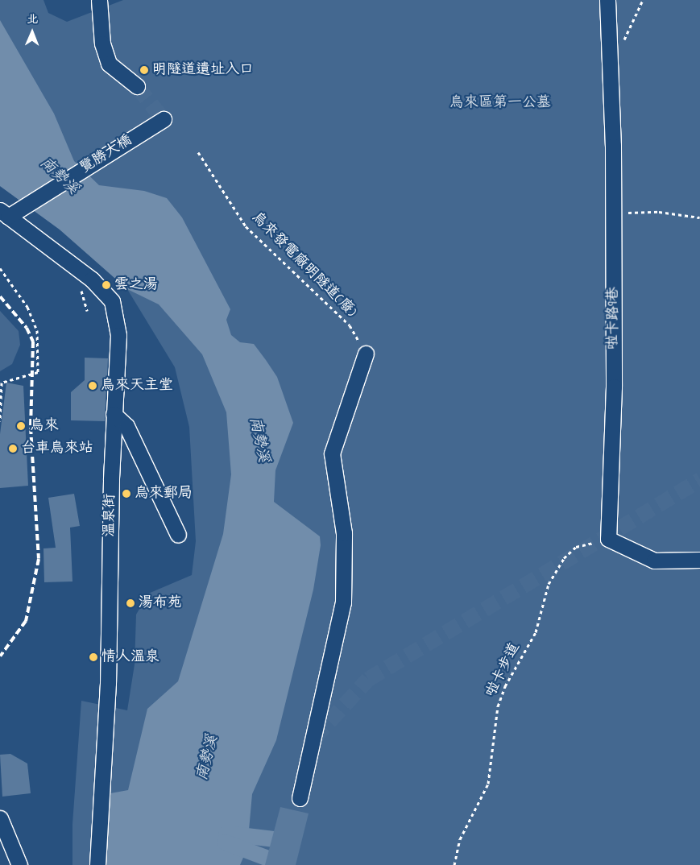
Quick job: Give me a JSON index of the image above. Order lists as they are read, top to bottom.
{
  "streets": {
    "street": ["覽勝大橋", "啦卡路9巷", "溫泉街"],
    "path": ["烏來發電廠明隧道(廢)", "啦卡步道"]
  },
  "crossings": [
    ["覽勝大橋", "溫泉街"],
    ["啦卡路9巷", "啦卡步道"]
  ],
  "water": ["南勢溪"],
  "parks": ["烏來區第一公墓"],
  "places": [
    "明隧道遺址入口",
    "雲之湯",
    "烏來天主堂",
    "烏來",
    "台車烏來站",
    "烏來郵局",
    "湯布苑",
    "情人溫泉"
  ],
  "north": "top"
}
